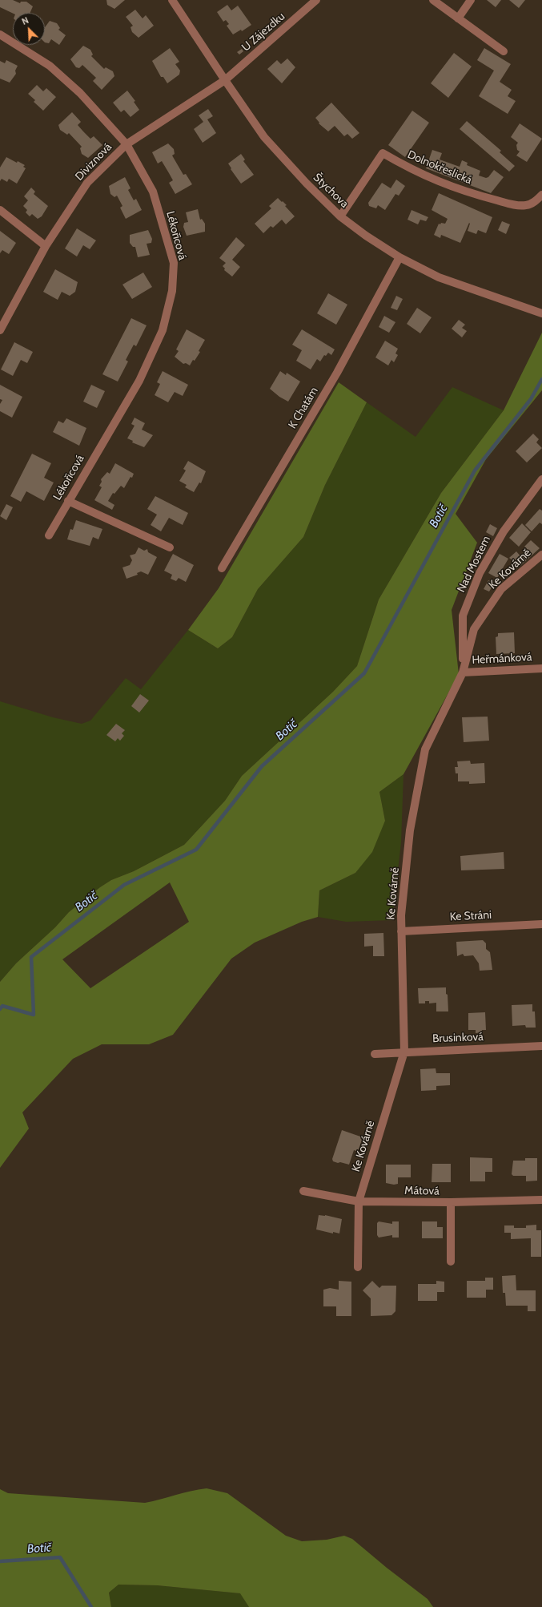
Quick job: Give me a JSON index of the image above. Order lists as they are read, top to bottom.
{
  "streets": {
    "street": [
      "U Zájezdku",
      "Diviznová",
      "Dolnokřeslická",
      "Štychova",
      "Lékořicová",
      "K Chatám",
      "Nad Mostem",
      "Ke Kovárně",
      "Heřmánková",
      "Ke Stráni",
      "Brusinková",
      "Mátová"
    ]
  },
  "crossings": [
    ["U Zájezdku", "Diviznová"],
    ["U Zájezdku", "Štychova"],
    ["Diviznová", "Štychova"],
    ["Diviznová", "Lékořicová"],
    ["Dolnokřeslická", "Štychova"],
    ["Štychova", "K Chatám"],
    ["Nad Mostem", "Ke Kovárně"],
    ["Nad Mostem", "Heřmánková"],
    ["Ke Kovárně", "Heřmánková"],
    ["Ke Kovárně", "Ke Stráni"],
    ["Ke Kovárně", "Brusinková"],
    ["Ke Kovárně", "Mátová"]
  ],
  "water": ["Botič"],
  "north": "top left"
}
